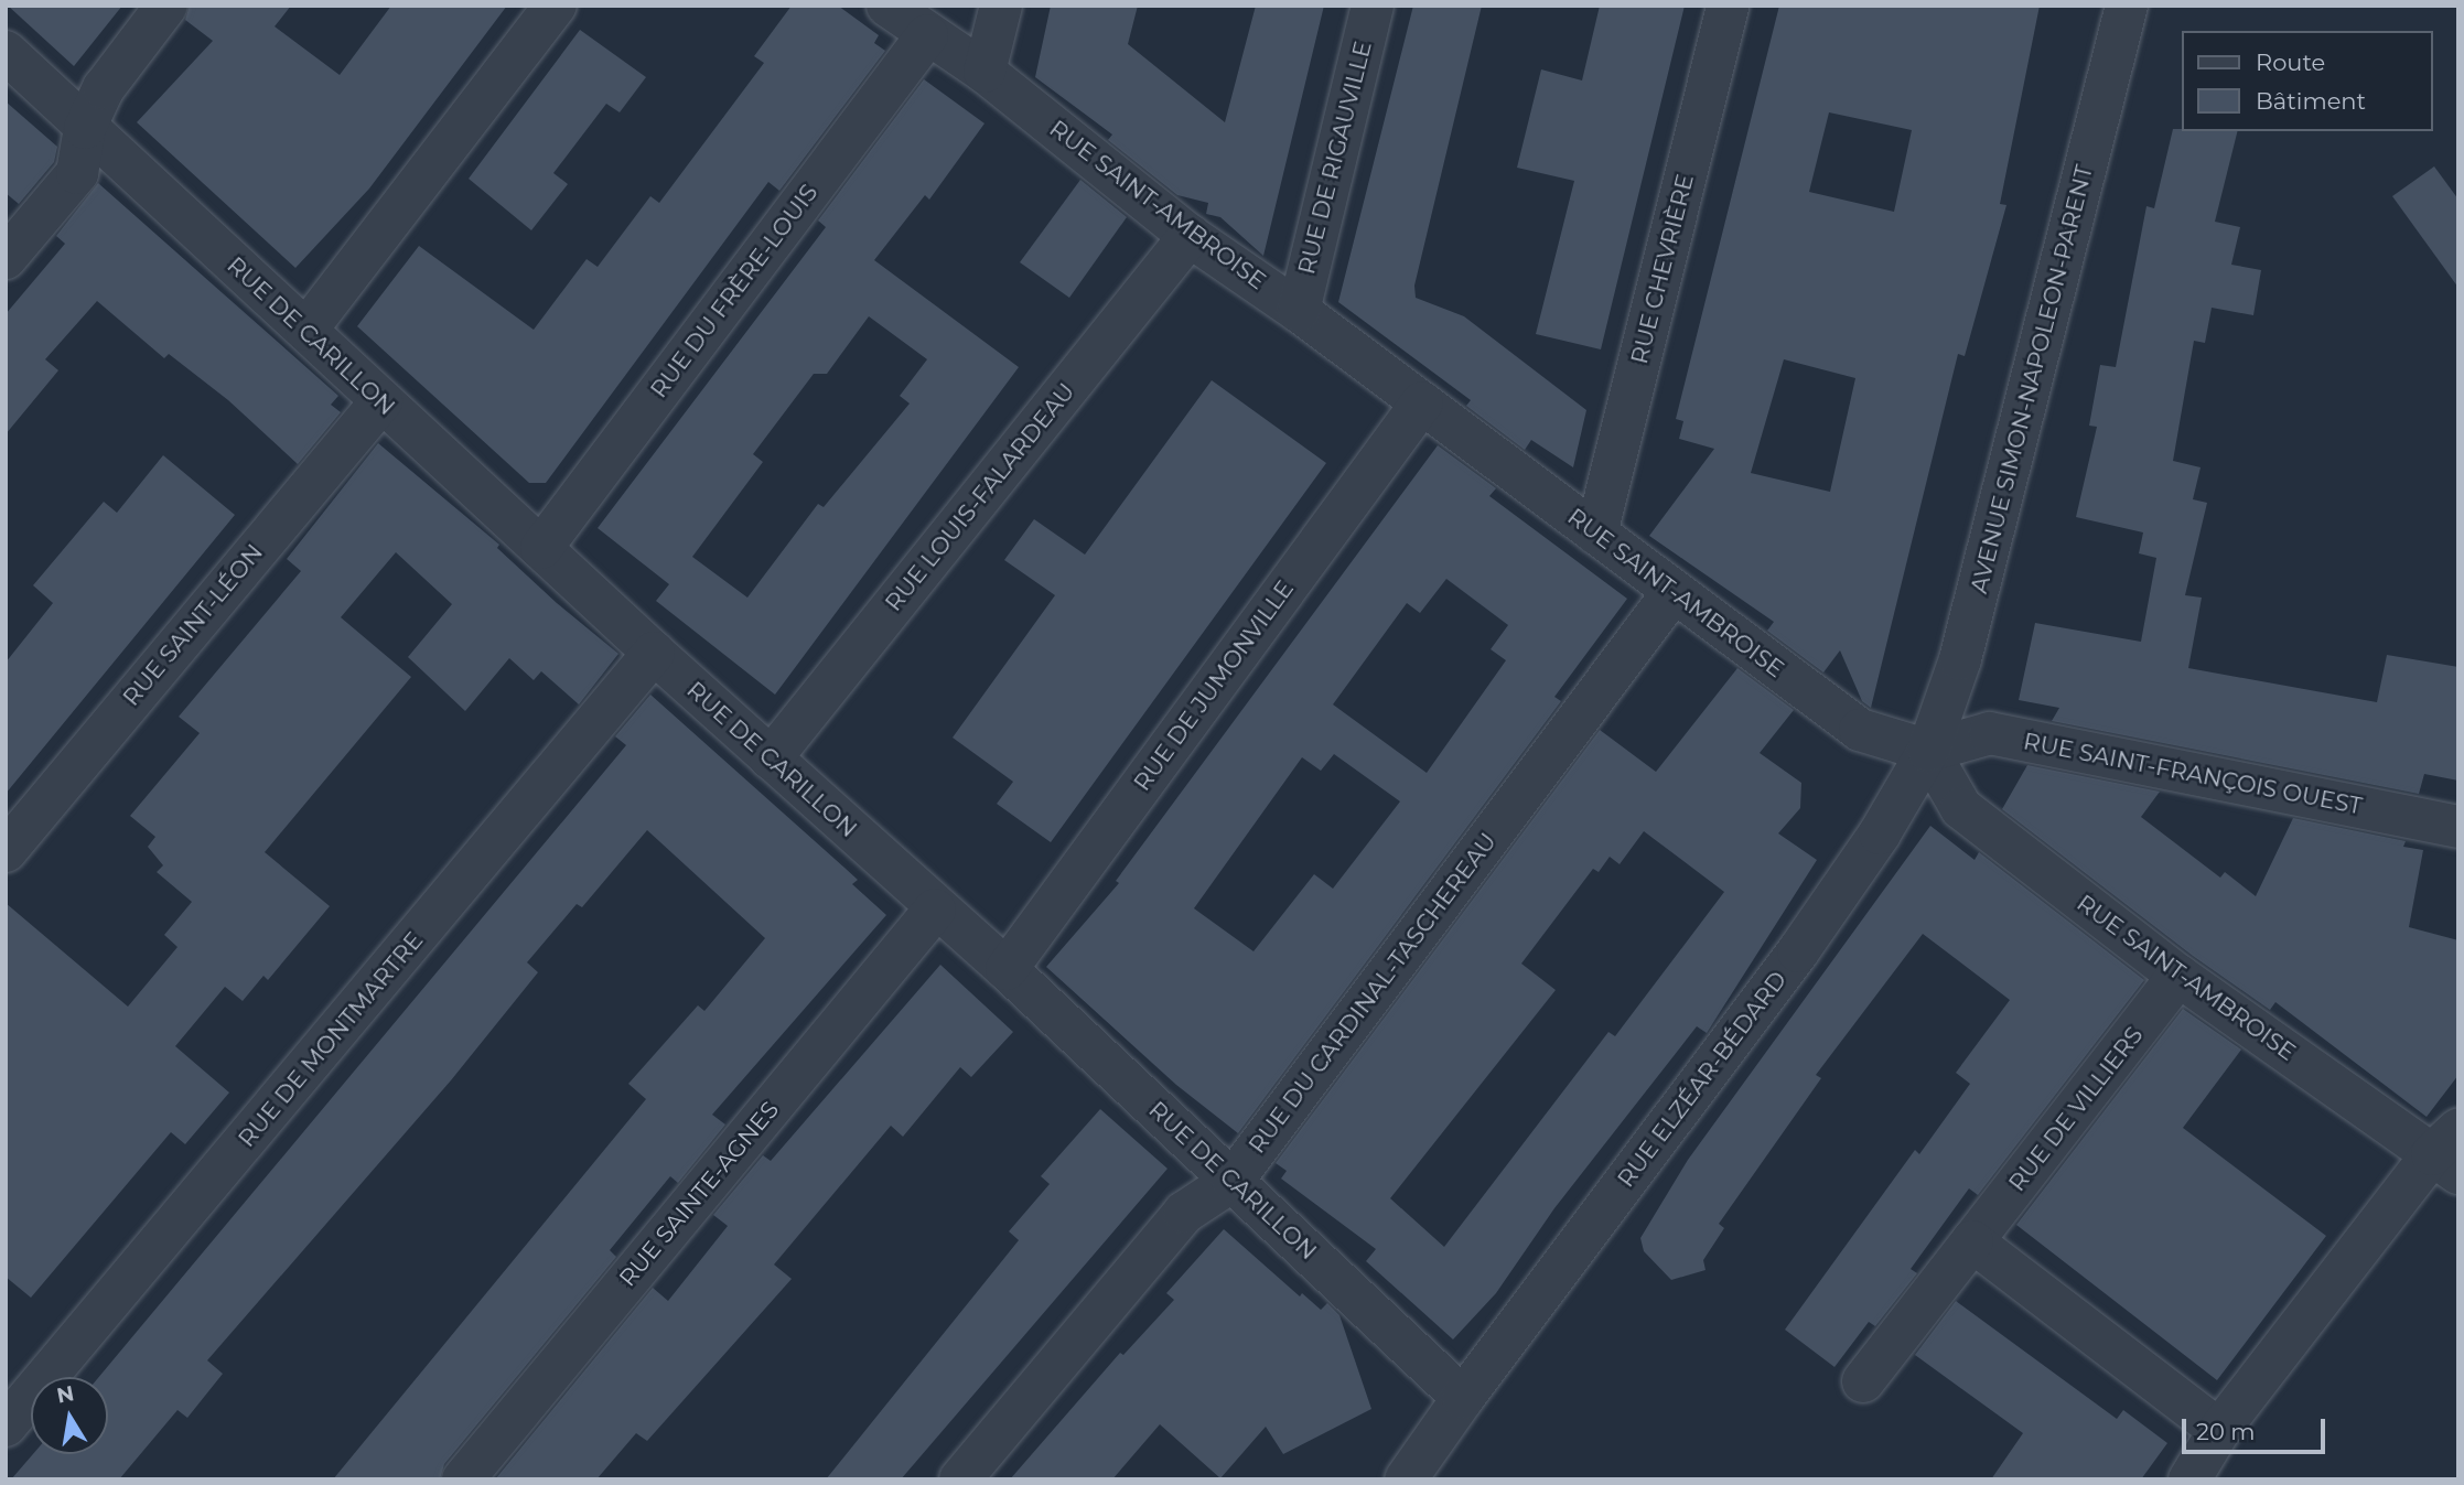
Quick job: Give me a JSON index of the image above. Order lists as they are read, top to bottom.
{
  "streets": {
    "street": [
      "RUE DE RIGAUVILLE",
      "RUE SAINT-AMBROISE",
      "RUE CHEVRIÈRE",
      "RUE DU FRÈRE-LOUIS",
      "RUE DE CARILLON",
      "AVENUE SIMON-NAPOLEON-PARENT",
      "RUE LOUIS-FALARDEAU",
      "RUE SAINT-LÉON",
      "RUE DE JUMONVILLE",
      "RUE SAINT-FRANÇOIS OUEST",
      "RUE DU CARDINAL-TASCHEREAU",
      "RUE DE MONTMARTRE",
      "RUE ELZÉAR-BÉDARD",
      "RUE DE VILLIERS",
      "RUE SAINTE-AGNES"
    ]
  },
  "crossings": [
    ["RUE DE RIGAUVILLE", "RUE SAINT-AMBROISE"],
    ["RUE SAINT-AMBROISE", "RUE CHEVRIÈRE"],
    ["RUE SAINT-AMBROISE", "RUE DU FRÈRE-LOUIS"],
    ["RUE SAINT-AMBROISE", "AVENUE SIMON-NAPOLEON-PARENT"],
    ["RUE SAINT-AMBROISE", "RUE LOUIS-FALARDEAU"],
    ["RUE SAINT-AMBROISE", "RUE DE JUMONVILLE"],
    ["RUE SAINT-AMBROISE", "RUE SAINT-FRANÇOIS OUEST"],
    ["RUE SAINT-AMBROISE", "RUE DU CARDINAL-TASCHEREAU"],
    ["RUE SAINT-AMBROISE", "RUE ELZÉAR-BÉDARD"],
    ["RUE SAINT-AMBROISE", "RUE DE VILLIERS"],
    ["RUE DU FRÈRE-LOUIS", "RUE DE CARILLON"],
    ["RUE DE CARILLON", "RUE LOUIS-FALARDEAU"],
    ["RUE DE CARILLON", "RUE SAINT-LÉON"],
    ["RUE DE CARILLON", "RUE DE JUMONVILLE"],
    ["RUE DE CARILLON", "RUE DU CARDINAL-TASCHEREAU"],
    ["RUE DE CARILLON", "RUE DE MONTMARTRE"],
    ["RUE DE CARILLON", "RUE ELZÉAR-BÉDARD"],
    ["RUE DE CARILLON", "RUE SAINTE-AGNES"],
    ["AVENUE SIMON-NAPOLEON-PARENT", "RUE SAINT-FRANÇOIS OUEST"],
    ["AVENUE SIMON-NAPOLEON-PARENT", "RUE ELZÉAR-BÉDARD"],
    ["RUE SAINT-FRANÇOIS OUEST", "RUE ELZÉAR-BÉDARD"]
  ],
  "legend": ["Route", "Bâtiment"],
  "scale_bar": "20 m",
  "north": "top"
}
